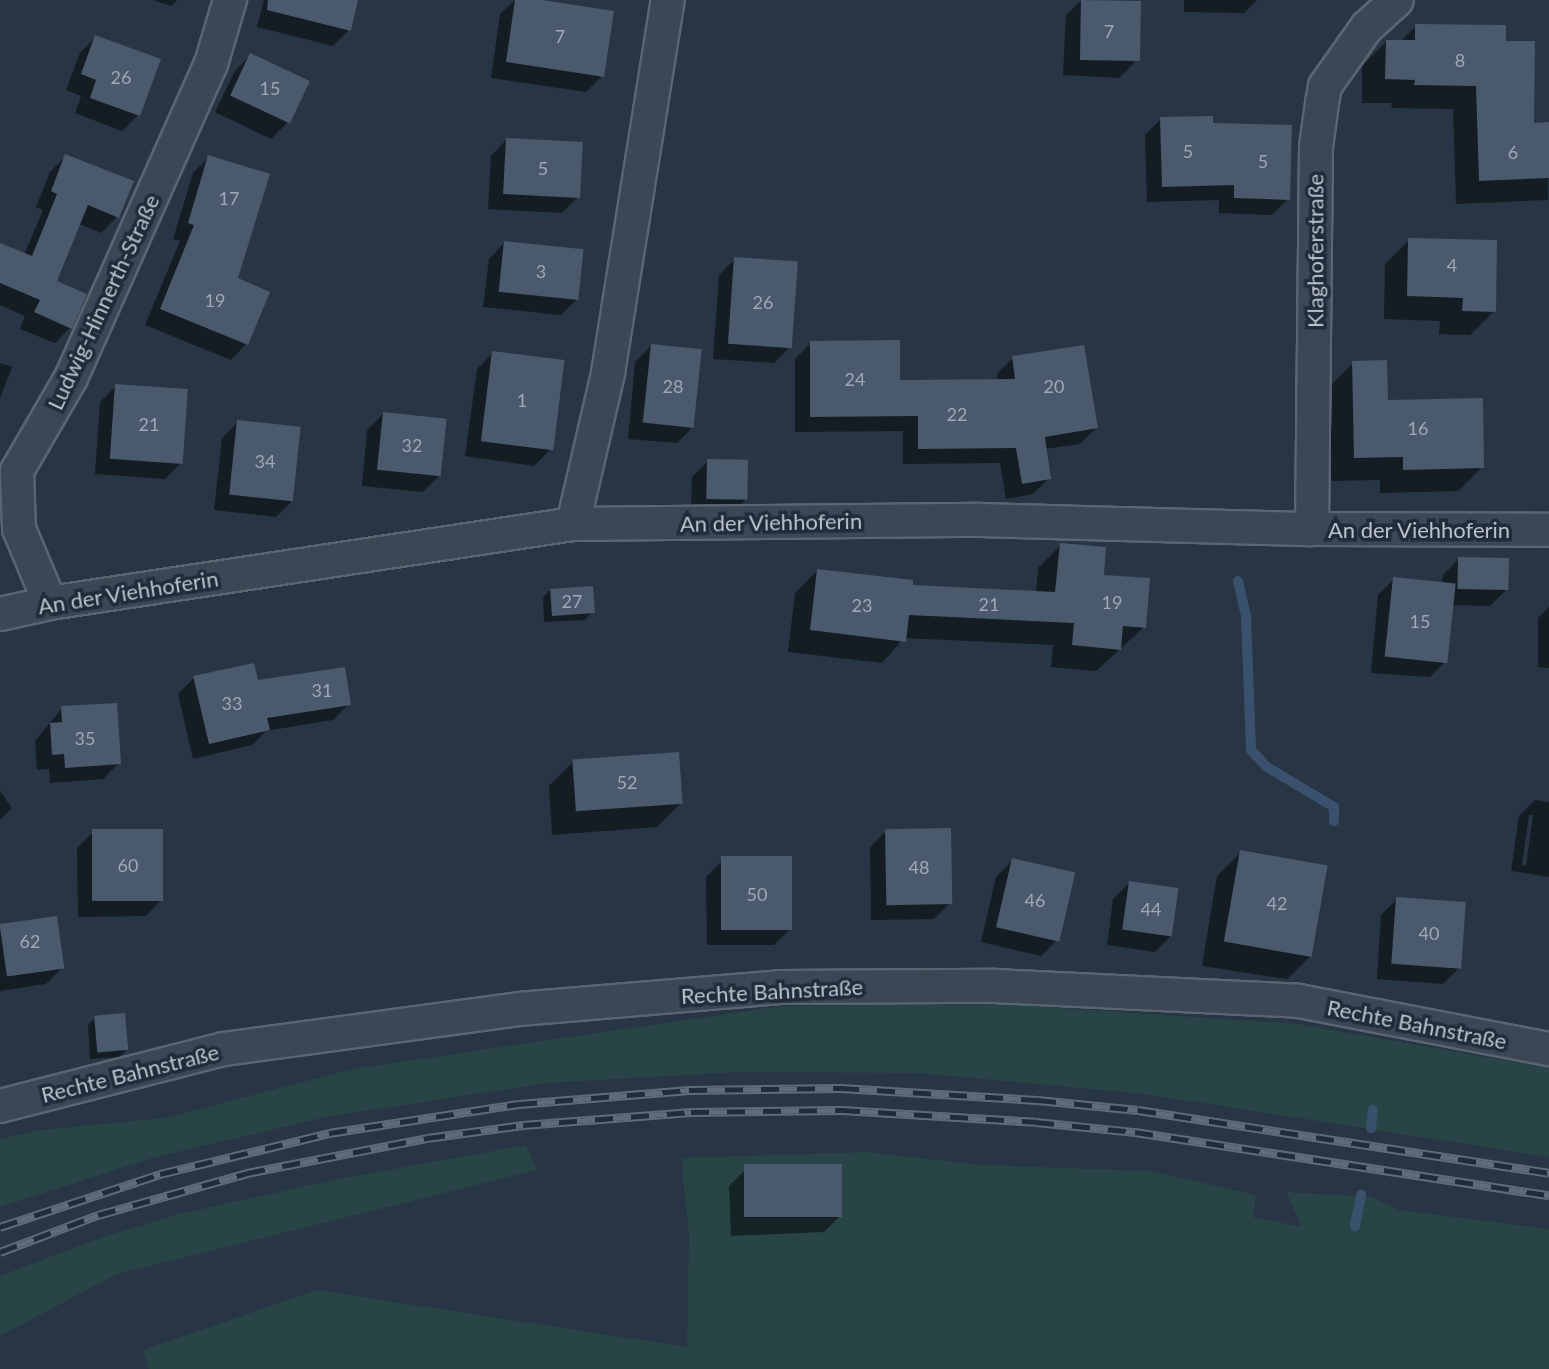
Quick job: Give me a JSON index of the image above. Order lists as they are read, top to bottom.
{
  "streets": {
    "street": [
      "Klaghoferstraße",
      "Ludwig-Hinnerth-Straße",
      "An der Viehhoferin",
      "Rechte Bahnstraße"
    ]
  },
  "crossings": [
    ["Klaghoferstraße", "An der Viehhoferin"],
    ["Ludwig-Hinnerth-Straße", "An der Viehhoferin"]
  ],
  "house_numbers": [
    "7",
    "7",
    "8",
    "26",
    "15",
    "5",
    "6",
    "5",
    "5",
    "17",
    "4",
    "3",
    "19",
    "26",
    "24",
    "28",
    "20",
    "1",
    "22",
    "21",
    "16",
    "32",
    "34",
    "27",
    "19",
    "21",
    "23",
    "15",
    "31",
    "33",
    "35",
    "52",
    "60",
    "48",
    "50",
    "46",
    "42",
    "44",
    "40",
    "62"
  ]
}
